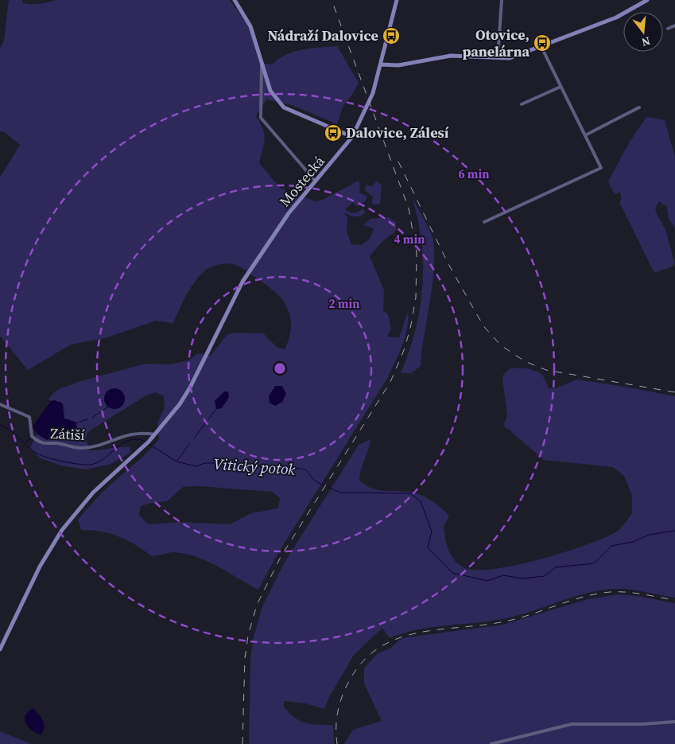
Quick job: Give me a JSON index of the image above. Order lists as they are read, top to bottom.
{
  "streets": {
    "street": ["Mostecká", "Zátiší"]
  },
  "crossings": [
    ["Mostecká", "Zátiší"]
  ],
  "water": ["Vitický potok"],
  "places": {
    "bus stop": ["Nádraží Dalovice", "Otovice, panelárna", "Dalovice, Zálesí"]
  },
  "north": "bottom",
  "rings": ["6 min", "4 min", "2 min"]
}
